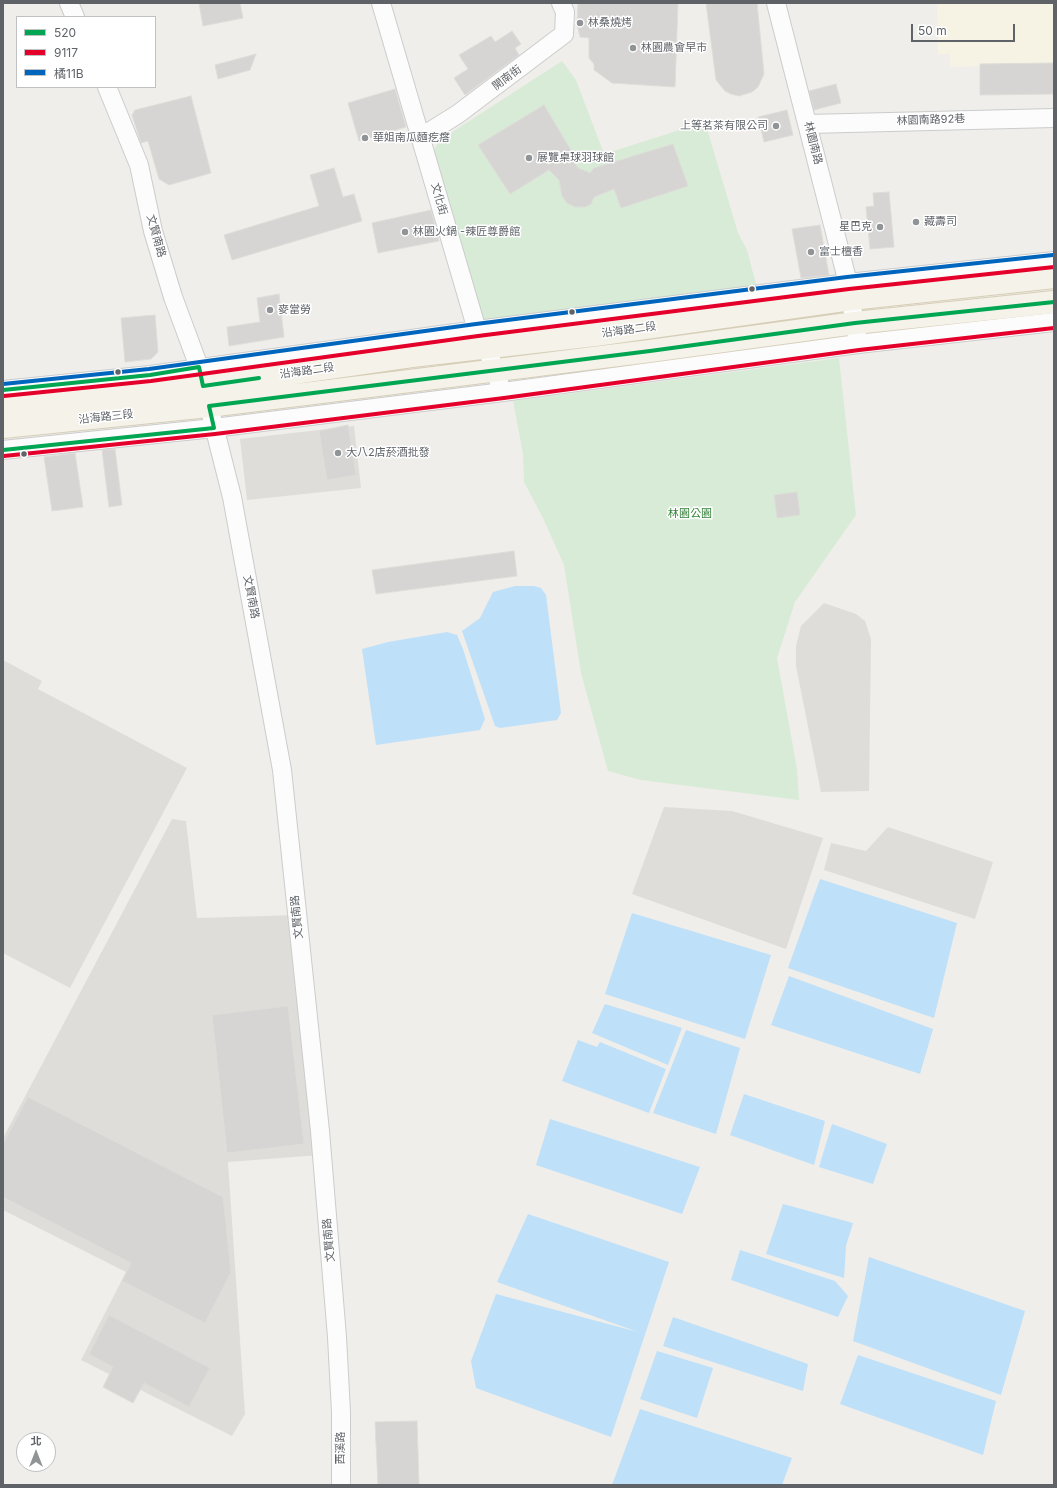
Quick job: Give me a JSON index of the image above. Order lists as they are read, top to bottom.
{
  "streets": {
    "main road": ["沿海路二段", "沿海路三段"],
    "street": [
      "開南街",
      "林園南路92巷",
      "林園南路",
      "文化街",
      "文賢南路",
      "西溪路"
    ]
  },
  "crossings": [
    ["開南街", "文化街"],
    ["林園南路92巷", "林園南路"],
    ["林園南路", "沿海路二段"],
    ["文化街", "沿海路二段"],
    ["文賢南路", "沿海路二段"],
    ["文賢南路", "沿海路三段"],
    ["文賢南路", "西溪路"],
    ["沿海路二段", "沿海路三段"]
  ],
  "parks": ["林園公園"],
  "places": [
    "林桑燒烤",
    "林園農會早市",
    "上等茗茶有限公司",
    "華姐南瓜麵疙瘩",
    "展覽桌球羽球館",
    "藏壽司",
    "星巴克",
    "林園火鍋 -辣匠尊爵館",
    "富士檀香",
    "麥當勞",
    "大八2店菸酒批發"
  ],
  "lines": ["transit line 橘11B", "transit line 9117", "transit line 520"],
  "legend": ["520", "9117", "橘11B"],
  "scale_bar": "50 m",
  "north": "top"
}
